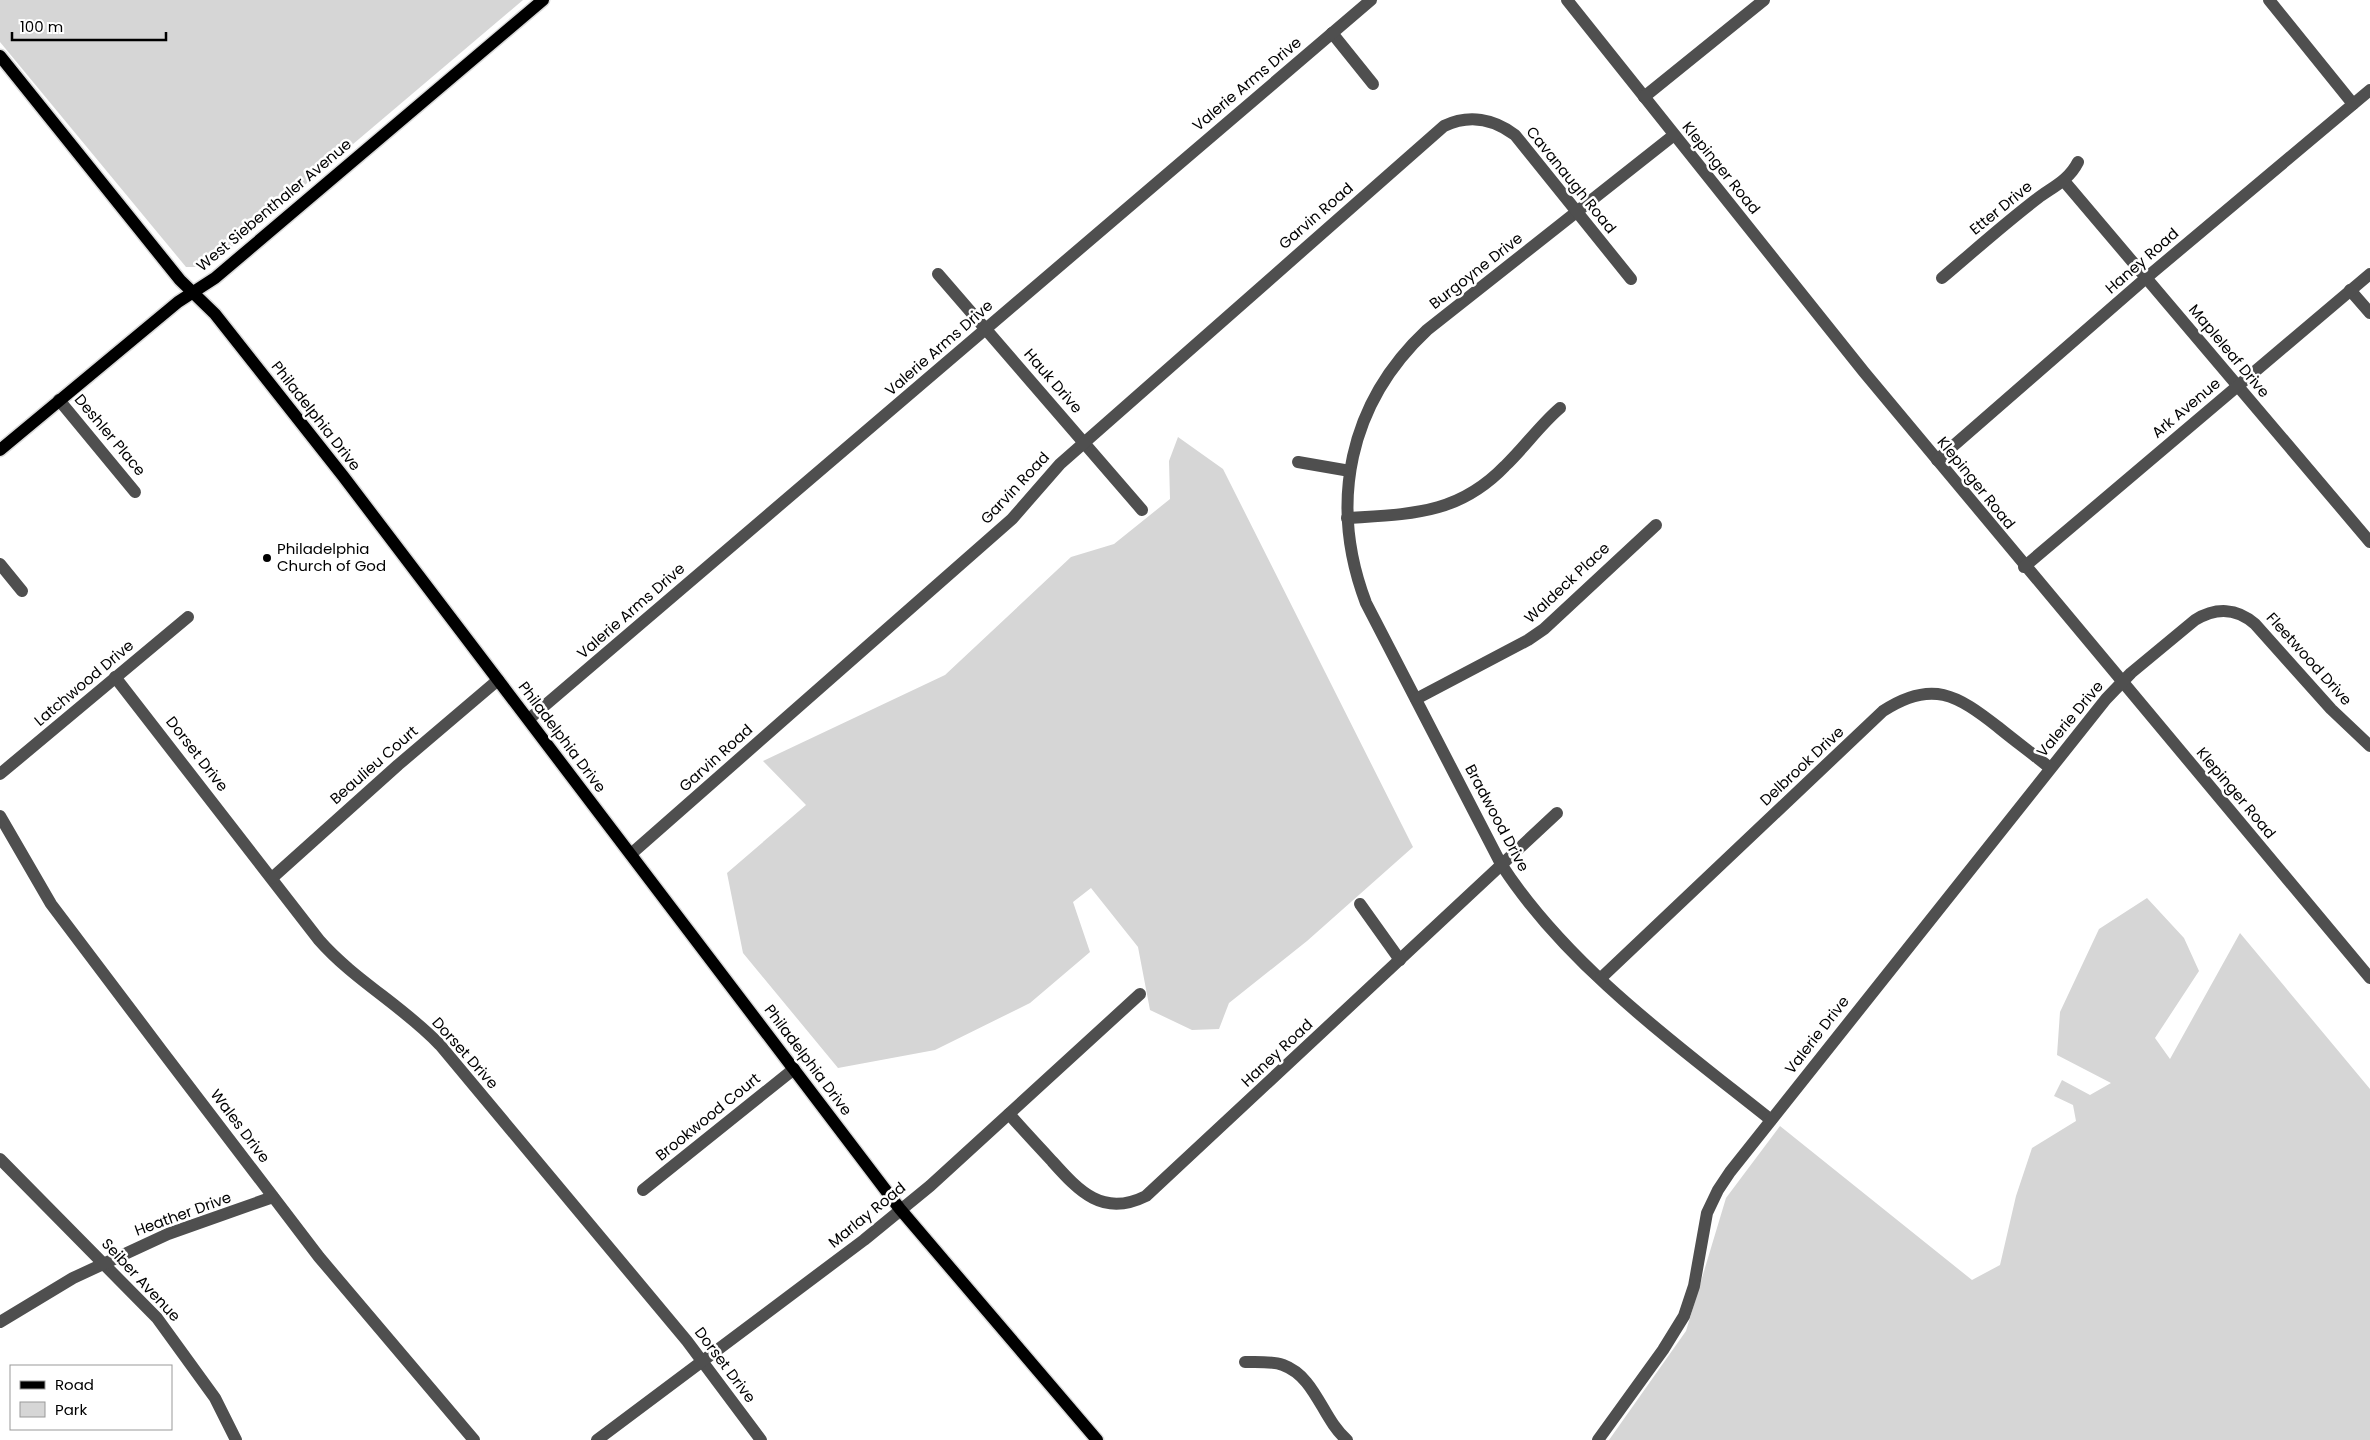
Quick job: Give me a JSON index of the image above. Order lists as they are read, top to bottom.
{
  "streets": {
    "main road": ["West Siebenthaler Avenue", "Philadelphia Drive"],
    "street": [
      "Valerie Arms Drive",
      "Klepinger Road",
      "Cavanaugh Road",
      "Etter Drive",
      "Garvin Road",
      "Haney Road",
      "Burgoyne Drive",
      "Mapleleaf Drive",
      "Hauk Drive",
      "Ark Avenue",
      "Deshler Place",
      "Waldeck Place",
      "Fleetwood Drive",
      "Latchwood Drive",
      "Valerie Drive",
      "Dorset Drive",
      "Beaulieu Court",
      "Delbrook Drive",
      "Bradwood Drive",
      "Brookwood Court",
      "Wales Drive",
      "Heather Drive",
      "Marlay Road",
      "Seiber Avenue"
    ]
  },
  "crossings": [
    ["Valerie Arms Drive", "Hauk Drive"],
    ["Valerie Arms Drive", "Philadelphia Drive"],
    ["Klepinger Road", "Haney Road"],
    ["Klepinger Road", "Burgoyne Drive"],
    ["Klepinger Road", "Ark Avenue"],
    ["Klepinger Road", "Fleetwood Drive"],
    ["Klepinger Road", "Valerie Drive"],
    ["Cavanaugh Road", "Garvin Road"],
    ["Cavanaugh Road", "Burgoyne Drive"],
    ["West Siebenthaler Avenue", "Philadelphia Drive"],
    ["West Siebenthaler Avenue", "Deshler Place"],
    ["Etter Drive", "Mapleleaf Drive"],
    ["Garvin Road", "Hauk Drive"],
    ["Garvin Road", "Philadelphia Drive"],
    ["Haney Road", "Mapleleaf Drive"],
    ["Haney Road", "Bradwood Drive"],
    ["Haney Road", "Marlay Road"],
    ["Burgoyne Drive", "Bradwood Drive"],
    ["Mapleleaf Drive", "Ark Avenue"],
    ["Philadelphia Drive", "Beaulieu Court"],
    ["Philadelphia Drive", "Brookwood Court"],
    ["Philadelphia Drive", "Marlay Road"],
    ["Waldeck Place", "Bradwood Drive"],
    ["Fleetwood Drive", "Valerie Drive"],
    ["Latchwood Drive", "Dorset Drive"],
    ["Valerie Drive", "Delbrook Drive"],
    ["Valerie Drive", "Bradwood Drive"],
    ["Dorset Drive", "Beaulieu Court"],
    ["Dorset Drive", "Marlay Road"],
    ["Delbrook Drive", "Bradwood Drive"],
    ["Wales Drive", "Heather Drive"],
    ["Heather Drive", "Seiber Avenue"]
  ],
  "places": ["Philadelphia Church of God"],
  "legend": ["Road", "Park"],
  "scale_bar": "100 m"
}
